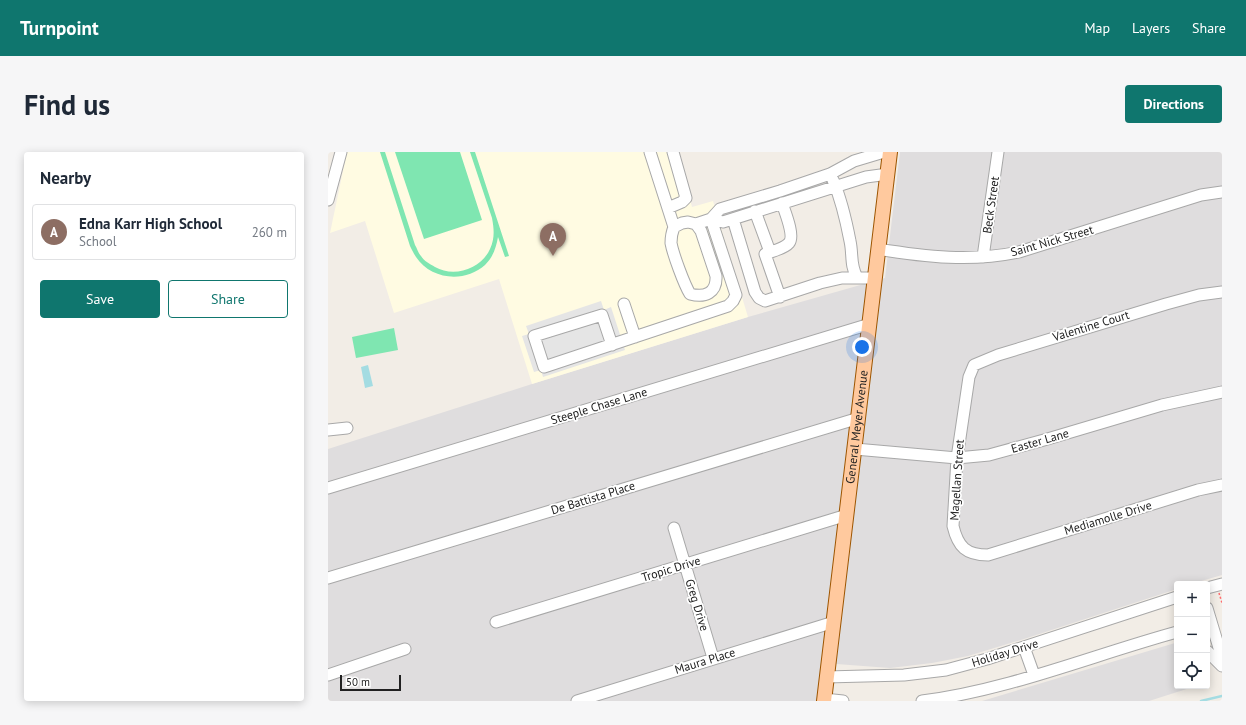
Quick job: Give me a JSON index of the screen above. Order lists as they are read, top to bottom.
{
  "streets": {
    "main road": ["General Meyer Avenue"],
    "street": [
      "Beck Street",
      "Saint Nick Street",
      "Valentine Court",
      "Steeple Chase Lane",
      "Easter Lane",
      "Magellan Street",
      "De Battista Place",
      "Mediamolle Drive",
      "Tropic Drive",
      "Greg Drive",
      "Holiday Drive",
      "Maura Place"
    ]
  },
  "crossings": [
    ["Beck Street", "Saint Nick Street"],
    ["Saint Nick Street", "General Meyer Avenue"],
    ["Valentine Court", "Magellan Street"],
    ["Steeple Chase Lane", "General Meyer Avenue"],
    ["General Meyer Avenue", "Easter Lane"],
    ["General Meyer Avenue", "De Battista Place"],
    ["General Meyer Avenue", "Tropic Drive"],
    ["General Meyer Avenue", "Holiday Drive"],
    ["General Meyer Avenue", "Maura Place"],
    ["Easter Lane", "Magellan Street"],
    ["Magellan Street", "Mediamolle Drive"],
    ["Tropic Drive", "Greg Drive"],
    ["Greg Drive", "Maura Place"]
  ],
  "scale_bar": "50 m",
  "page": {
    "header": "Turnpoint",
    "nav": ["Map", "Layers", "Share"],
    "buttons": [
      "Directions",
      ["Save", "Share"]
    ],
    "title": "Find us",
    "heading": "Nearby",
    "list": [
      {
        "mark": "A",
        "name": "Edna Karr High School",
        "note": "School",
        "value": "260 m"
      }
    ],
    "pins": "A",
    "map_buttons": ["+", "−"],
    "scale": "50 m"
  }
}
